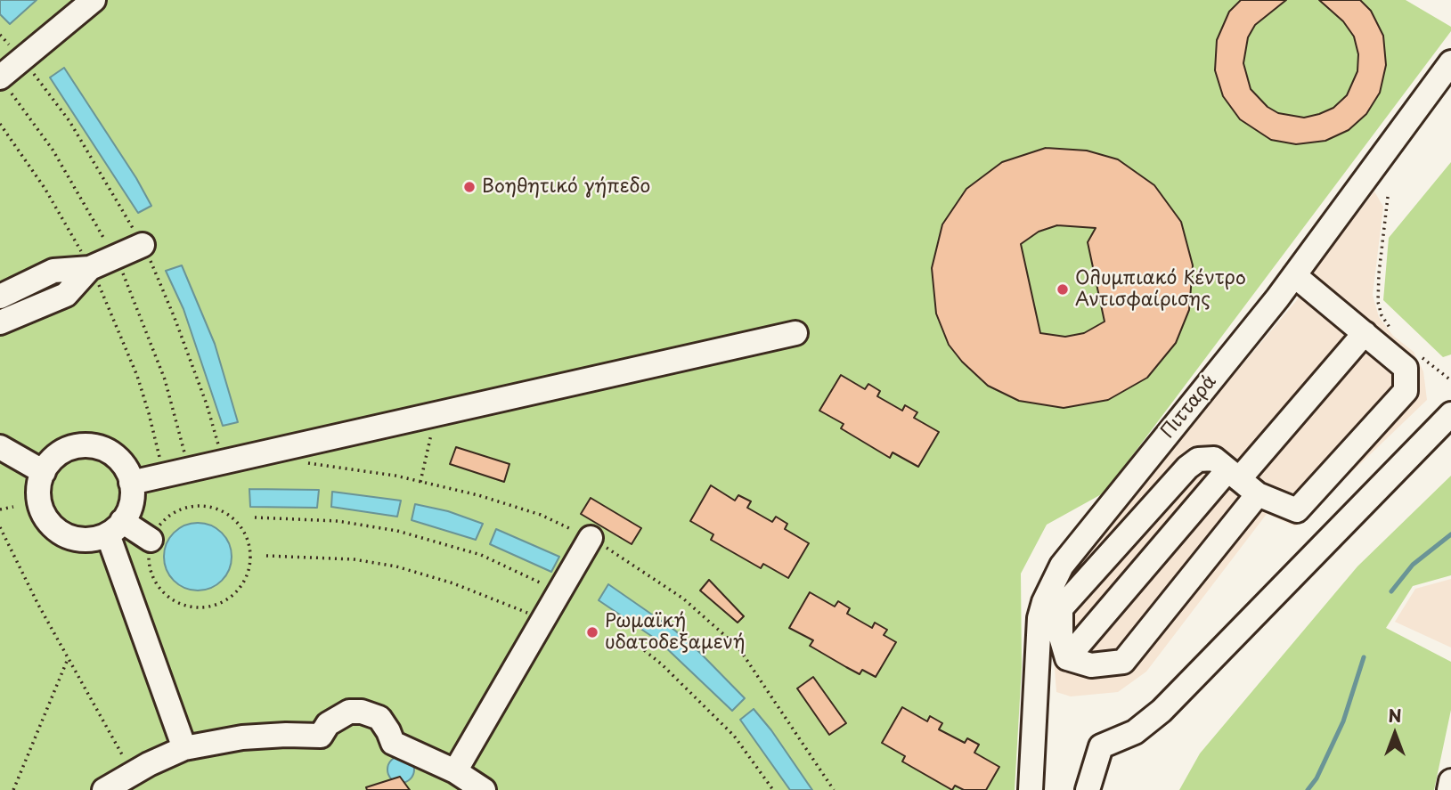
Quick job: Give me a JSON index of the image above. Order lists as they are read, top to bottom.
{
  "streets": {
    "street": ["Πιτταρά"]
  },
  "places": ["Βοηθητικό γήπεδο", "Ολυμπιακό Κέντρο Αντισφαίρισης", "Ρωμαϊκή υδατοδεξαμενή"],
  "north": "top"
}
